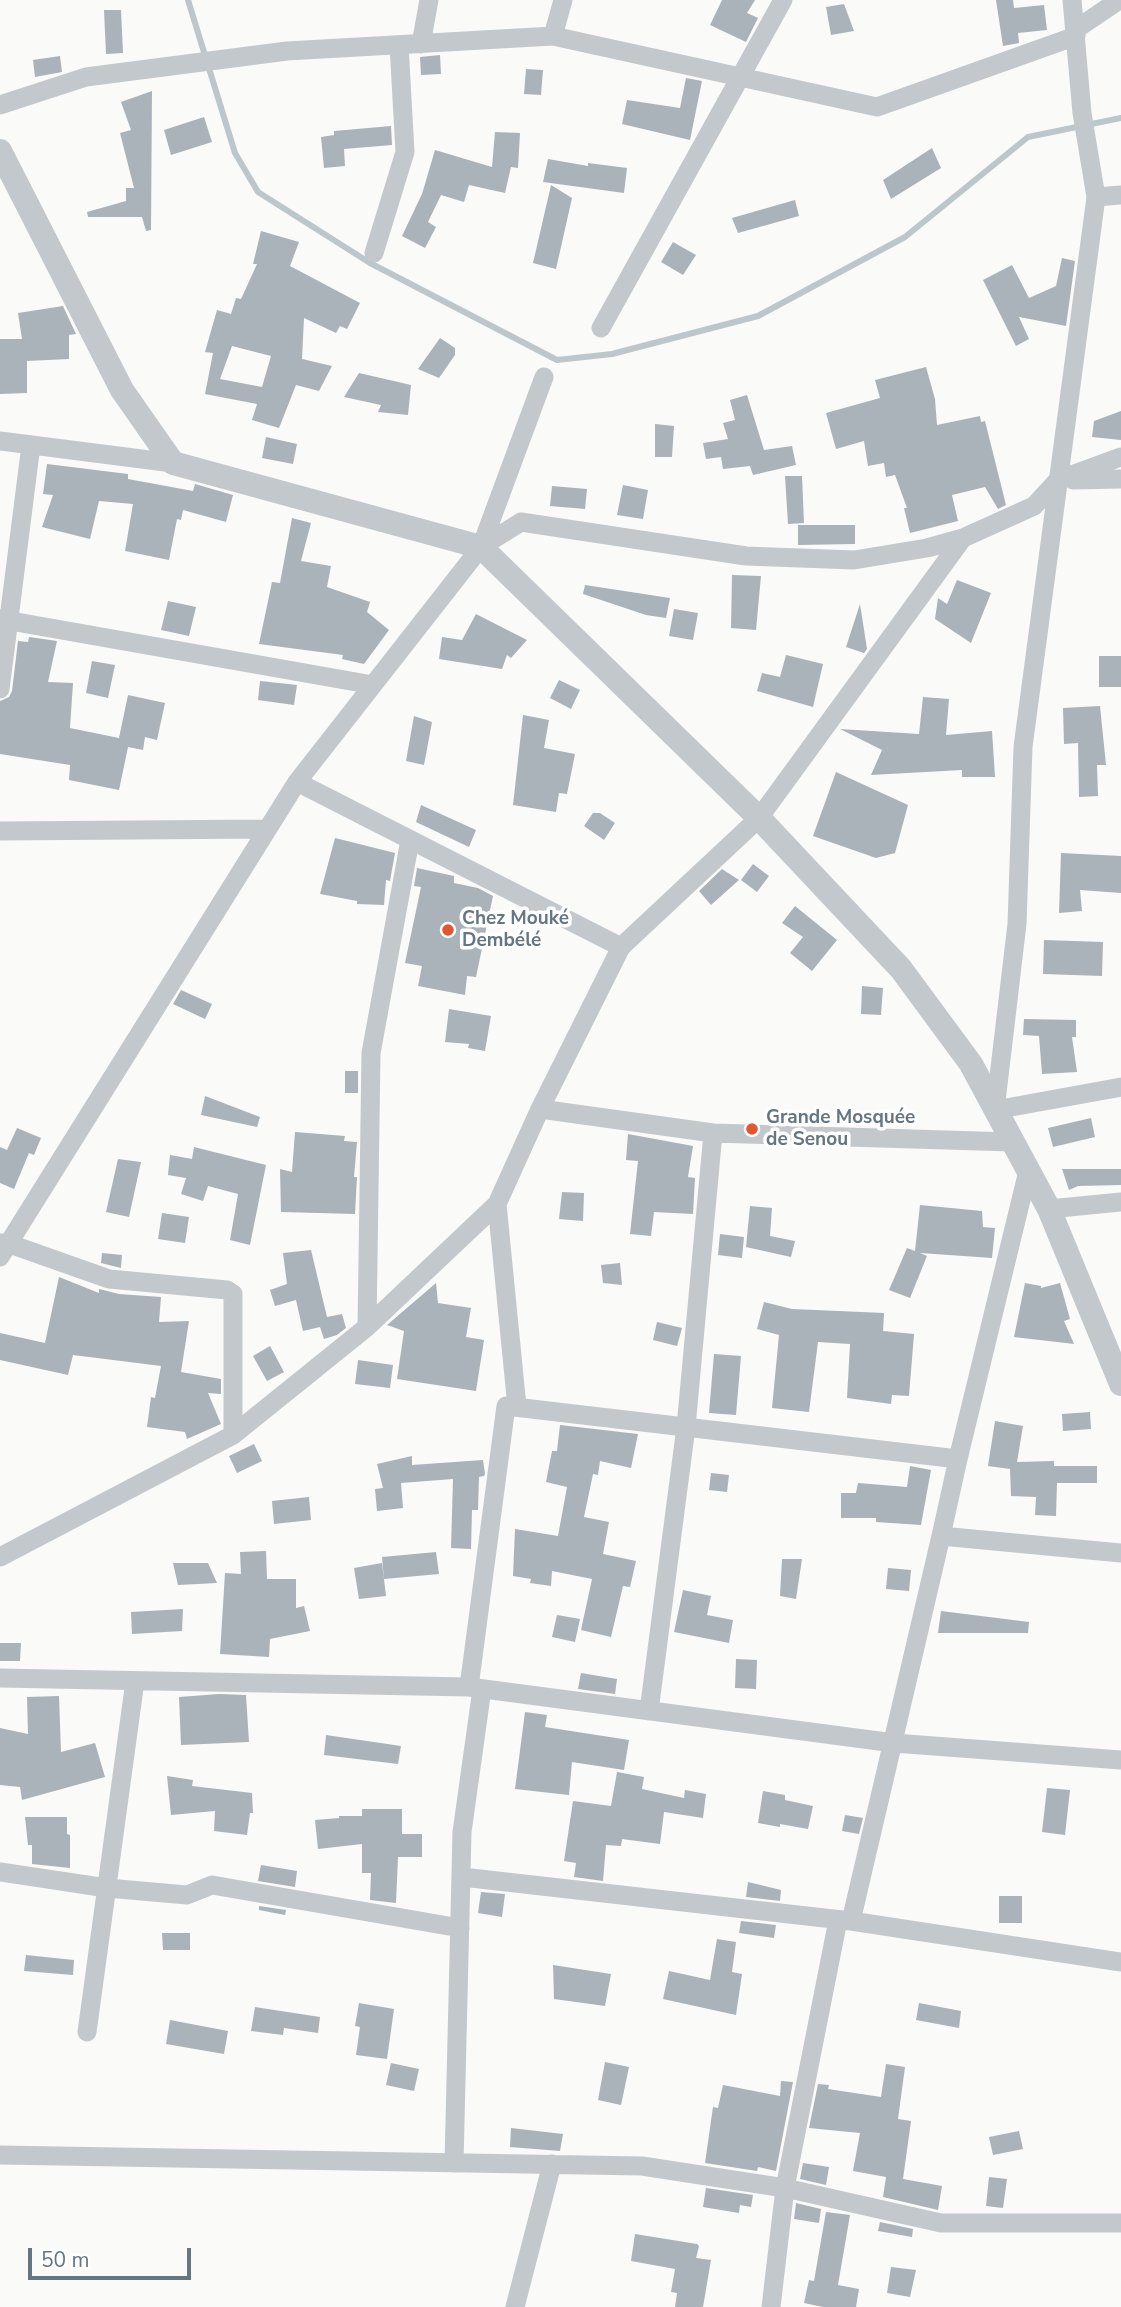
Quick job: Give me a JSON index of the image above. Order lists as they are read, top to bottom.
{
  "places": ["Chez Mouké Dembélé", "Grande Mosquée de Senou"],
  "scale_bar": "50 m"
}
